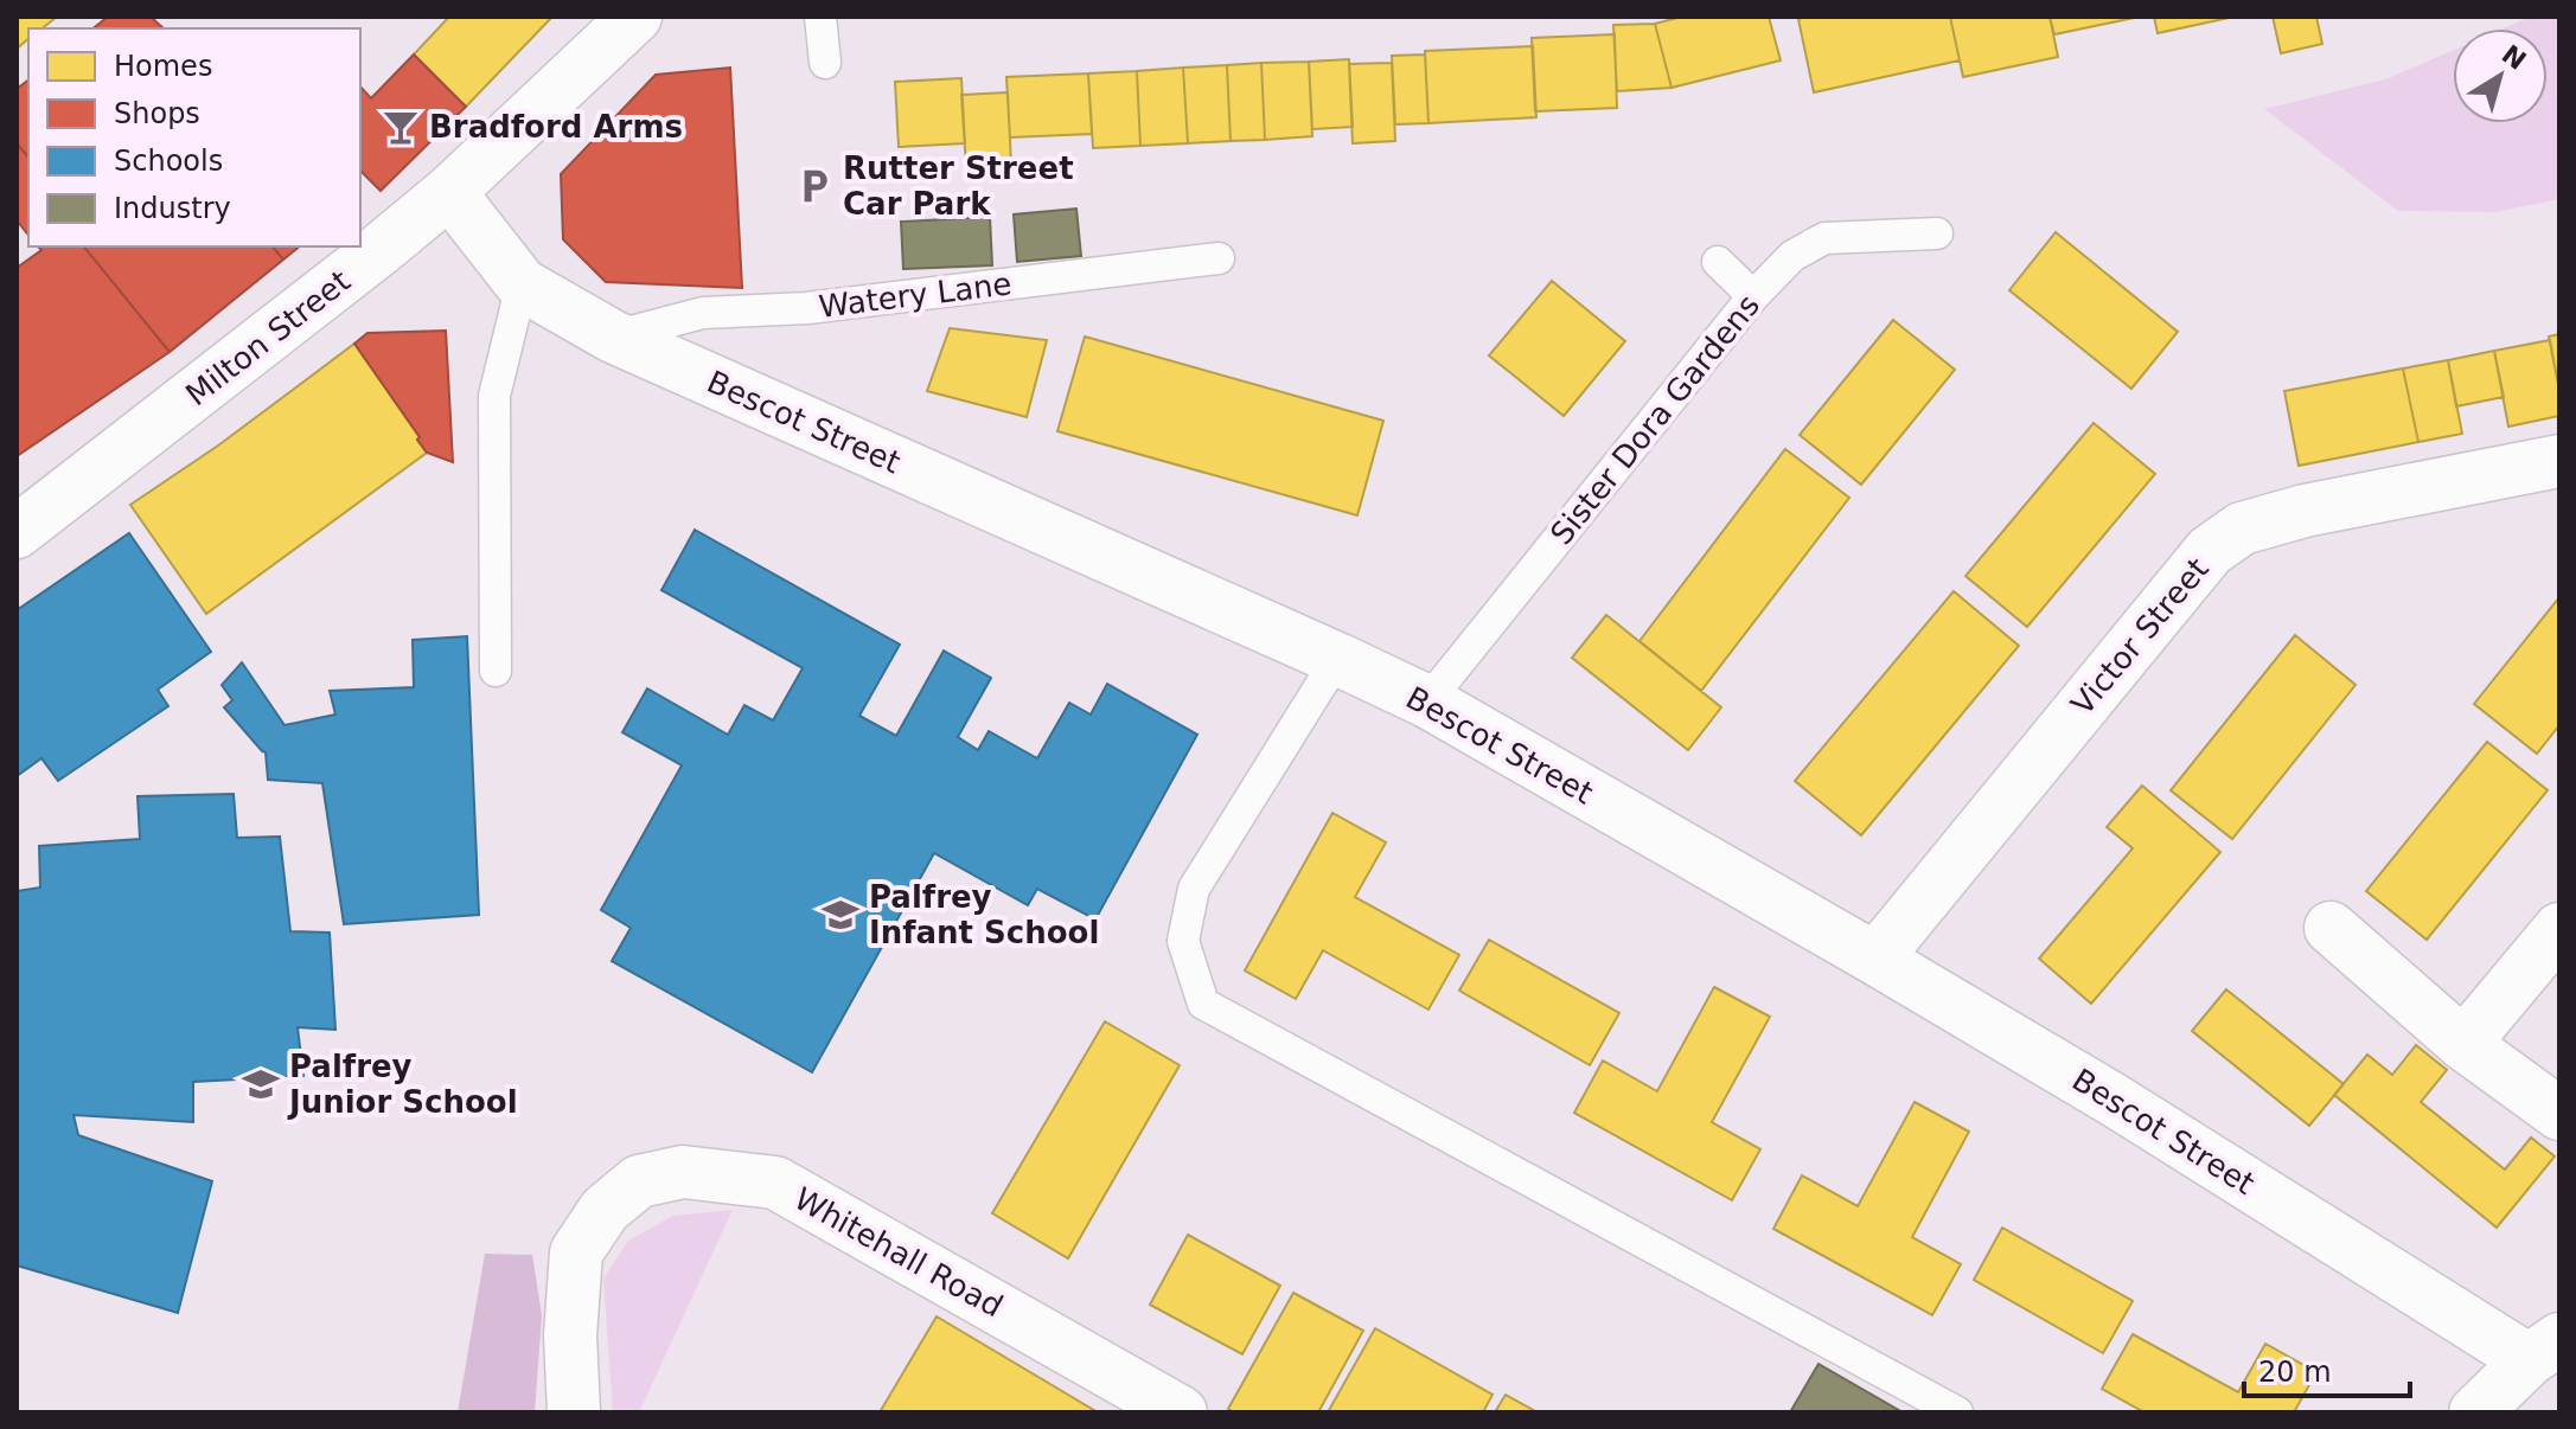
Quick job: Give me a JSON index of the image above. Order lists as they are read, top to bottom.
{
  "streets": {
    "street": [
      "Milton Street",
      "Bescot Street",
      "Victor Street",
      "Whitehall Road"
    ],
    "lane": ["Watery Lane", "Sister Dora Gardens"]
  },
  "crossings": [
    ["Watery Lane", "Bescot Street"],
    ["Milton Street", "Bescot Street"],
    ["Sister Dora Gardens", "Bescot Street"],
    ["Bescot Street", "Victor Street"]
  ],
  "places": {
    "bar": ["Bradford Arms"],
    "parking": ["Rutter Street Car Park"],
    "school or university": ["Palfrey Infant School", "Palfrey Junior School"]
  },
  "legend": [
    "Homes",
    "Shops",
    "Schools",
    "Industry"
  ],
  "scale_bar": "20 m",
  "north": "top right"
}
